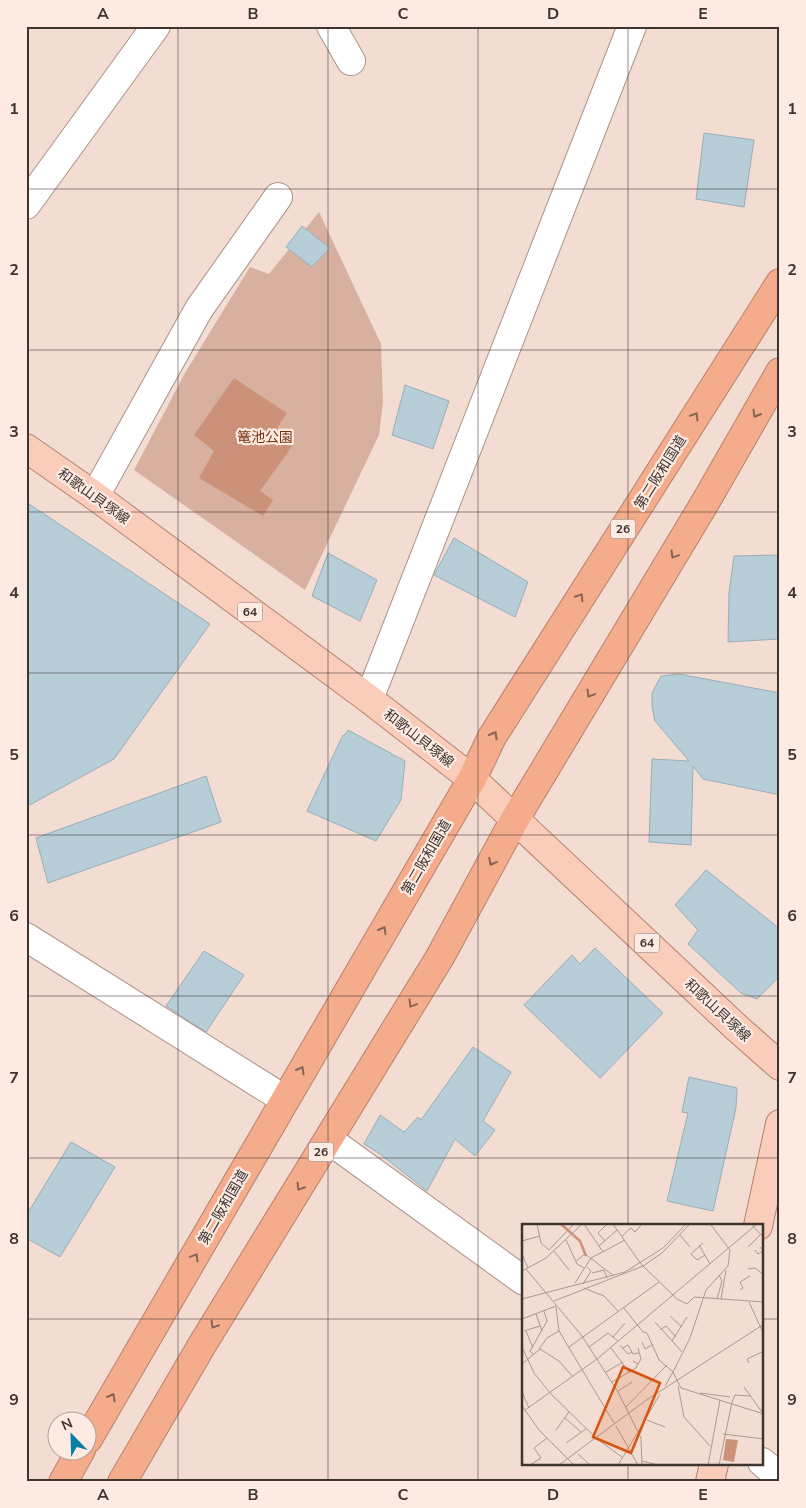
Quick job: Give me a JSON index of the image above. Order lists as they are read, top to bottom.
{
  "streets": {
    "highway": ["第二阪和国道", "26"],
    "main road": ["和歌山貝塚線", "64"]
  },
  "crossings": [
    ["第二阪和国道", "和歌山貝塚線"],
    ["和歌山貝塚線", "26"]
  ],
  "parks": ["篭池公園"],
  "north": "top left",
  "grid": {
    "columns": [
      "A",
      "B",
      "C",
      "D",
      "E"
    ],
    "rows": [
      "1",
      "2",
      "3",
      "4",
      "5",
      "6",
      "7",
      "8",
      "9"
    ]
  }
}
